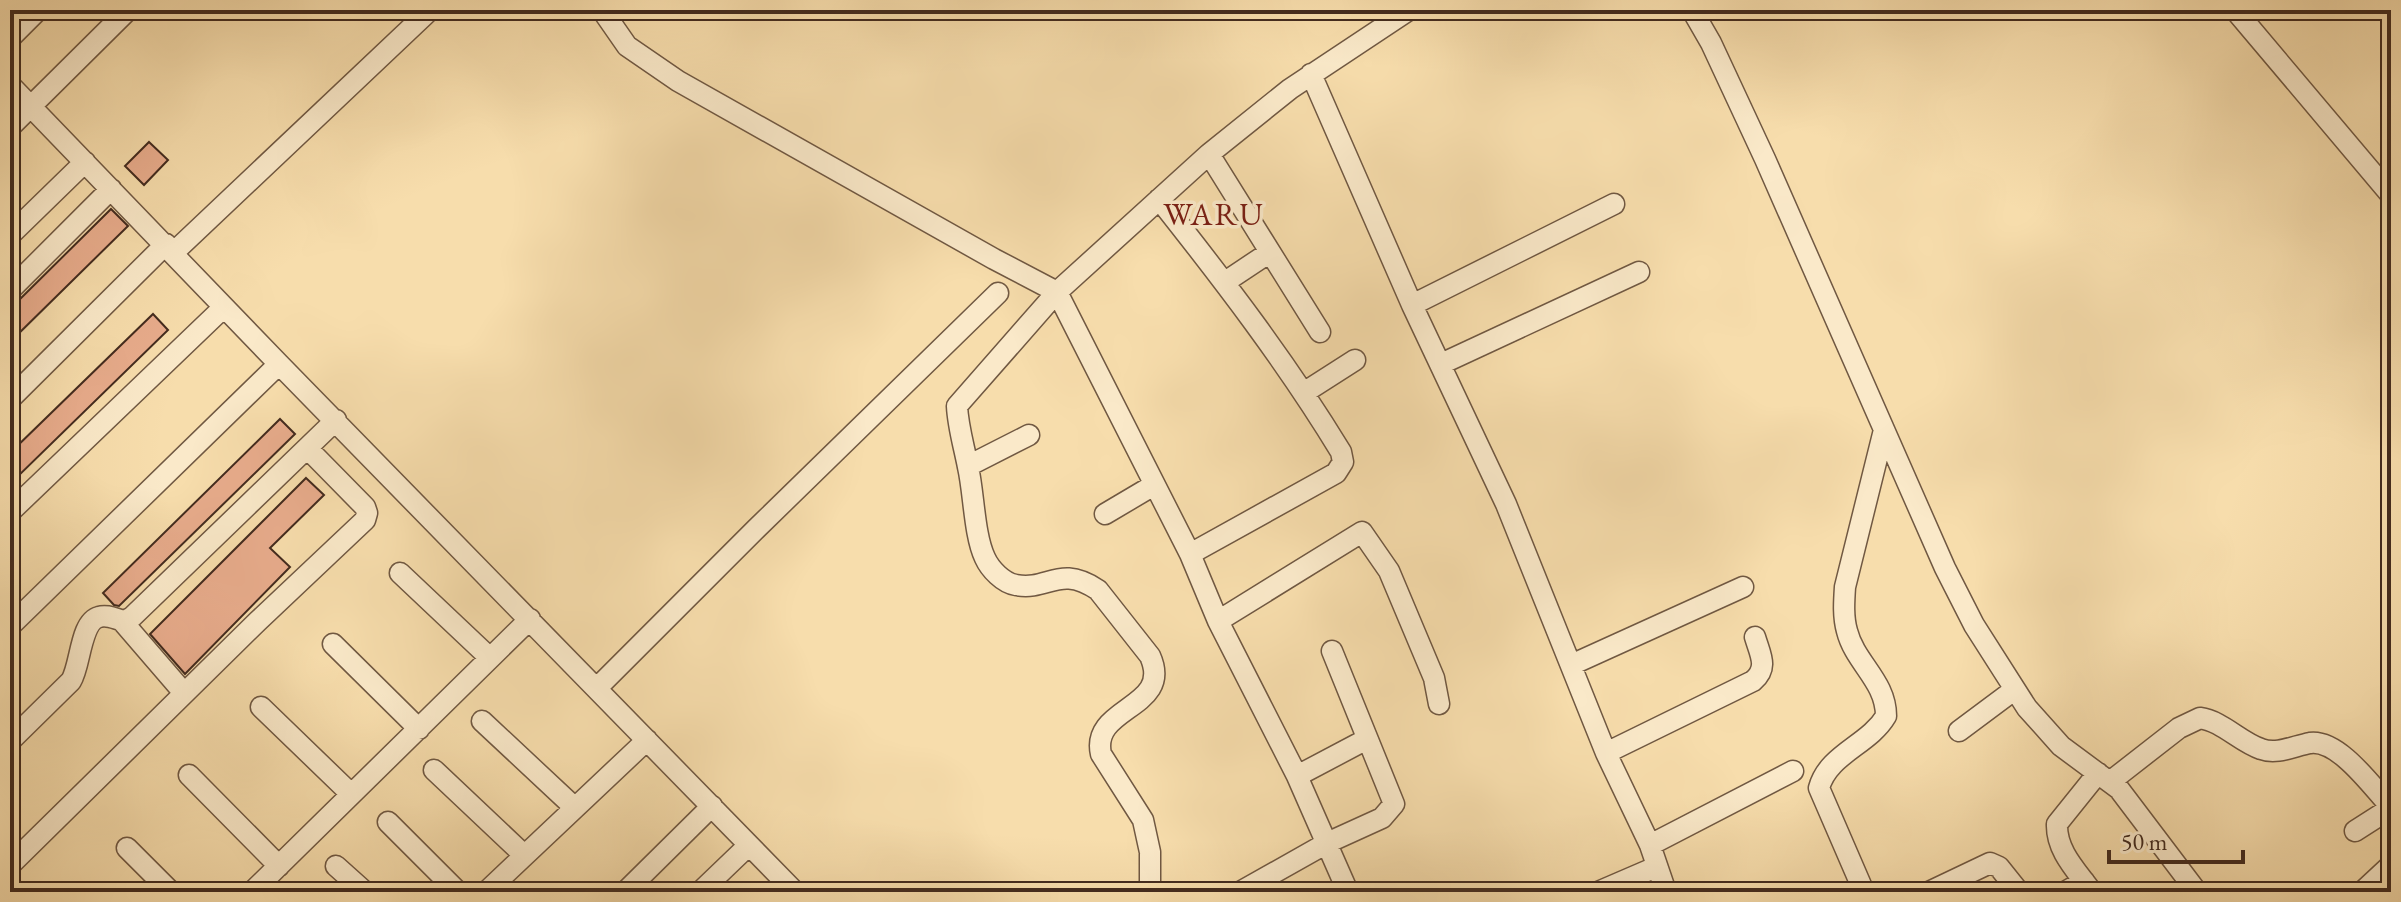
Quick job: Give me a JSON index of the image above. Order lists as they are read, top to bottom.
{
  "districts": ["WARU"],
  "scale_bar": "50 m"
}
